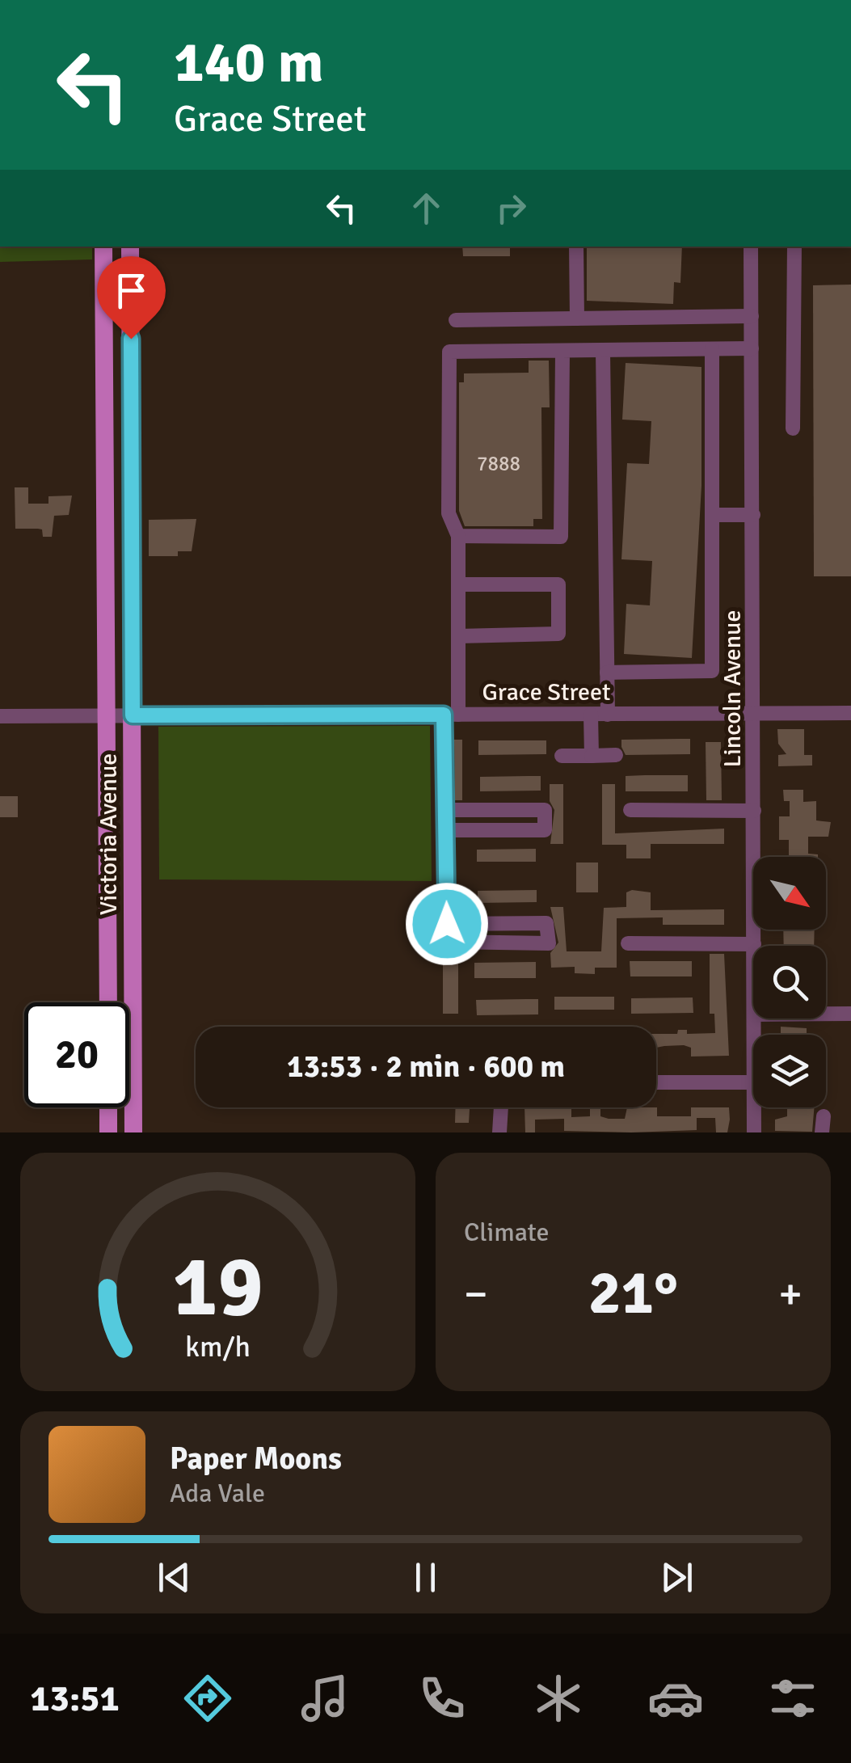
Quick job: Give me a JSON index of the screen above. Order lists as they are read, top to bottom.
{
  "streets": {
    "main road": ["Victoria Avenue"],
    "street": ["Lincoln Avenue", "Grace Street"]
  },
  "crossings": [
    ["Lincoln Avenue", "Grace Street"],
    ["Grace Street", "Victoria Avenue"]
  ],
  "house_numbers": ["7888"],
  "north": "bottom right",
  "page": {
    "turn": ["140 m", "Grace Street"],
    "limit": "20",
    "trip": "13:53 · 2 min · 600 m",
    "tile": "Climate",
    "heat": ["−", "21°", "+"],
    "song": ["Paper Moons", "Ada Vale"],
    "tabs": "13:51",
    "gauge": ["19", "km/h"]
  }
}
